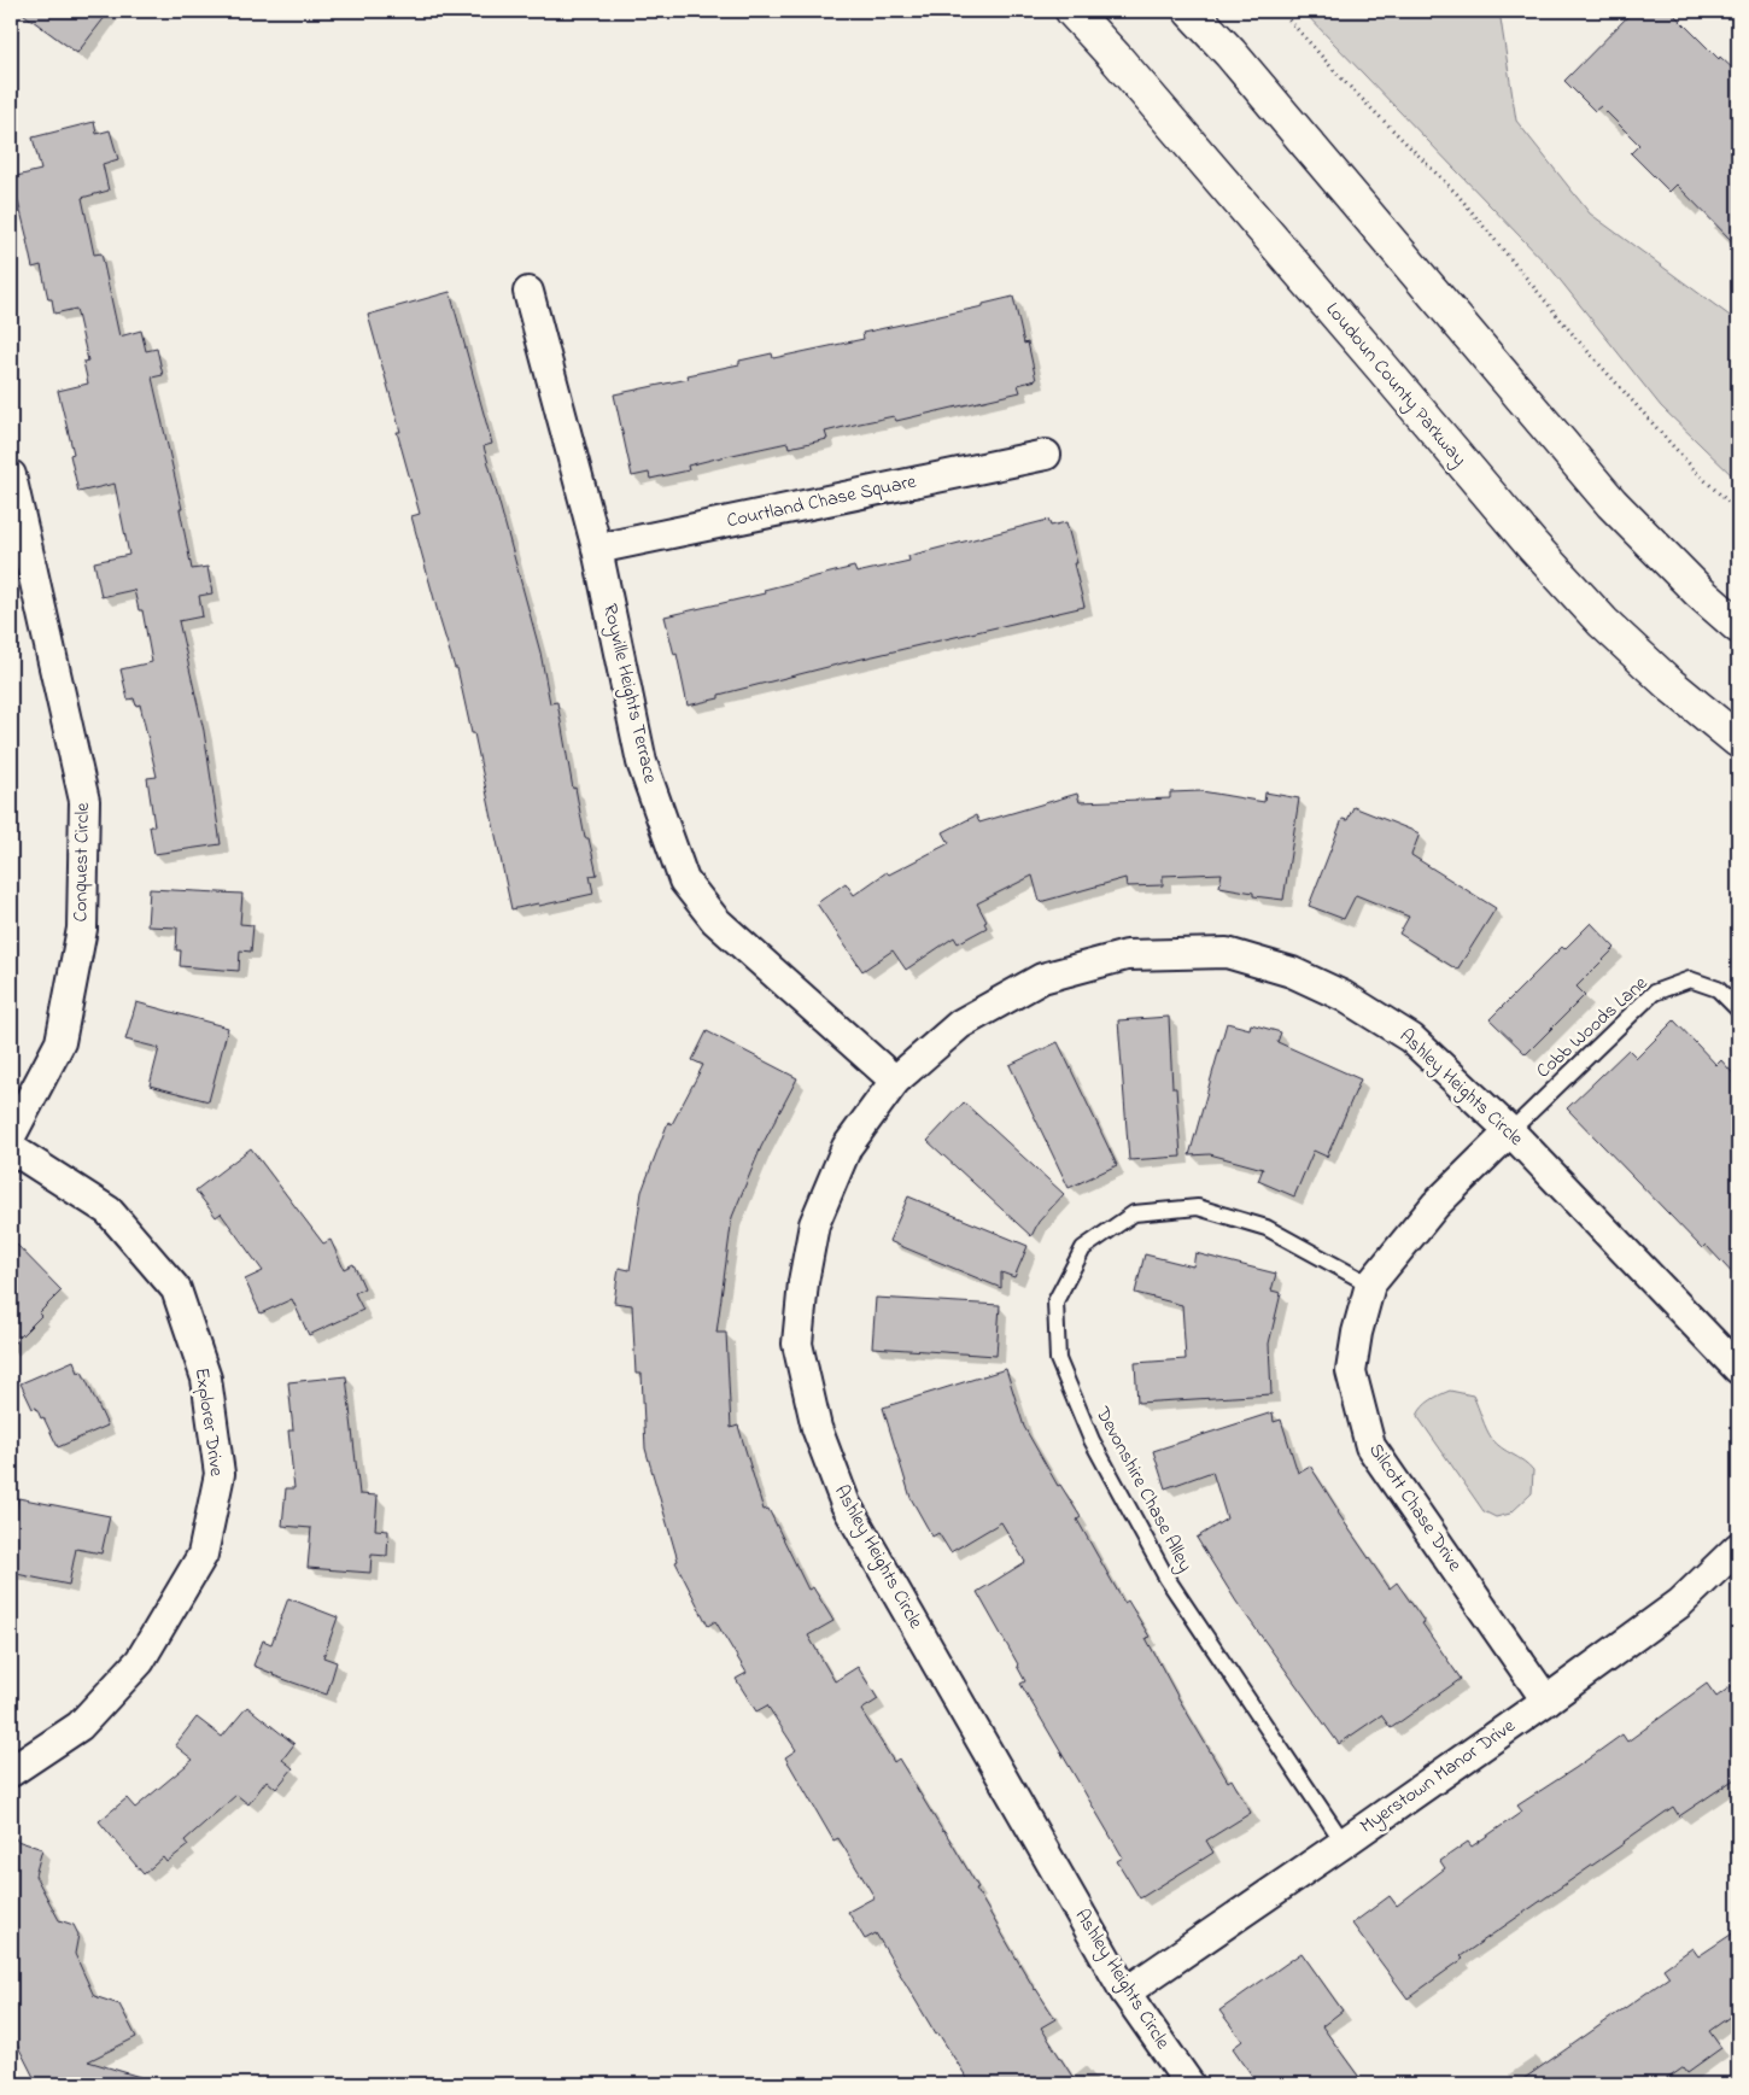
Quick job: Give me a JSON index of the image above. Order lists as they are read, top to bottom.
{
  "streets": {
    "main road": ["Loudoun County Parkway"],
    "street": [
      "Courtland Chase Square",
      "Royville Heights Terrace",
      "Conquest Circle",
      "Ashley Heights Circle",
      "Explorer Drive",
      "Silcott Chase Drive",
      "Myerstown Manor Drive"
    ],
    "lane": ["Cobb Woods Lane", "Devonshire Chase Alley"]
  },
  "crossings": [
    ["Courtland Chase Square", "Royville Heights Terrace"],
    ["Royville Heights Terrace", "Ashley Heights Circle"],
    ["Cobb Woods Lane", "Ashley Heights Circle"],
    ["Cobb Woods Lane", "Silcott Chase Drive"],
    ["Ashley Heights Circle", "Silcott Chase Drive"],
    ["Ashley Heights Circle", "Myerstown Manor Drive"],
    ["Devonshire Chase Alley", "Silcott Chase Drive"],
    ["Devonshire Chase Alley", "Myerstown Manor Drive"],
    ["Silcott Chase Drive", "Myerstown Manor Drive"]
  ]
}
